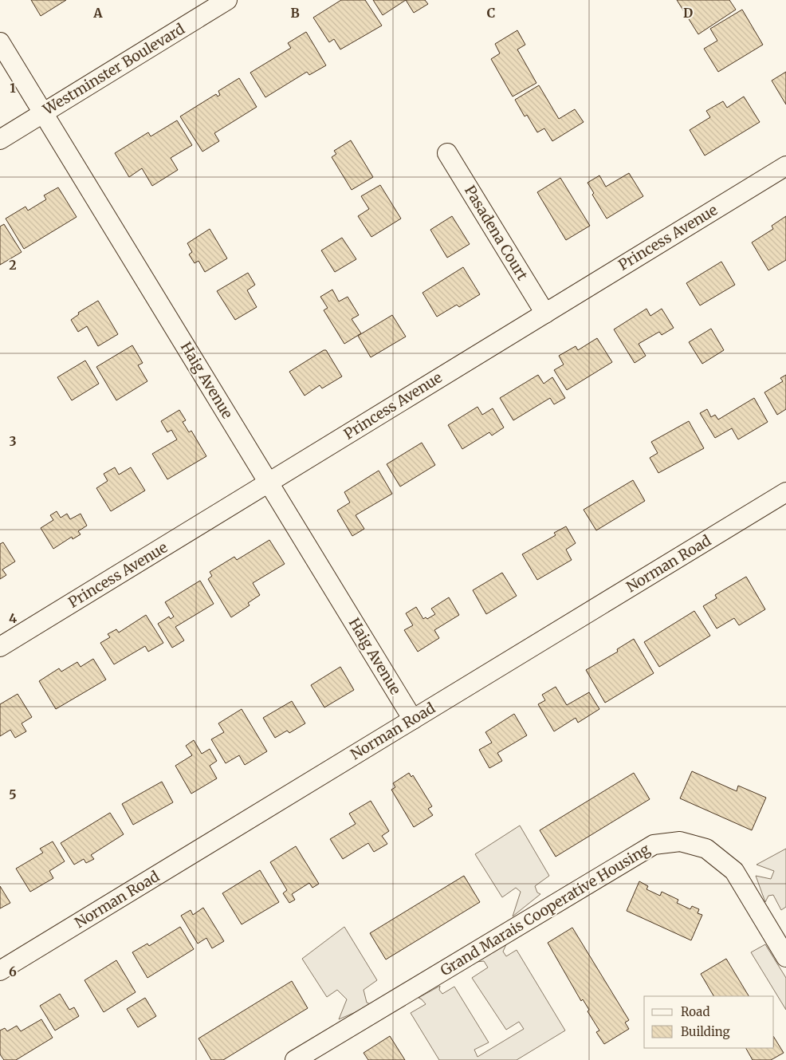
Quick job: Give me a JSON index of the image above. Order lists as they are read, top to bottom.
{
  "streets": {
    "street": [
      "Westminster Boulevard",
      "Pasadena Court",
      "Princess Avenue",
      "Haig Avenue",
      "Norman Road",
      "Grand Marais Cooperative Housing"
    ]
  },
  "crossings": [
    ["Westminster Boulevard", "Haig Avenue"],
    ["Pasadena Court", "Princess Avenue"],
    ["Princess Avenue", "Haig Avenue"],
    ["Haig Avenue", "Norman Road"]
  ],
  "legend": ["Road", "Building"],
  "grid": {
    "columns": [
      "A",
      "B",
      "C",
      "D"
    ],
    "rows": [
      "1",
      "2",
      "3",
      "4",
      "5",
      "6"
    ]
  }
}
